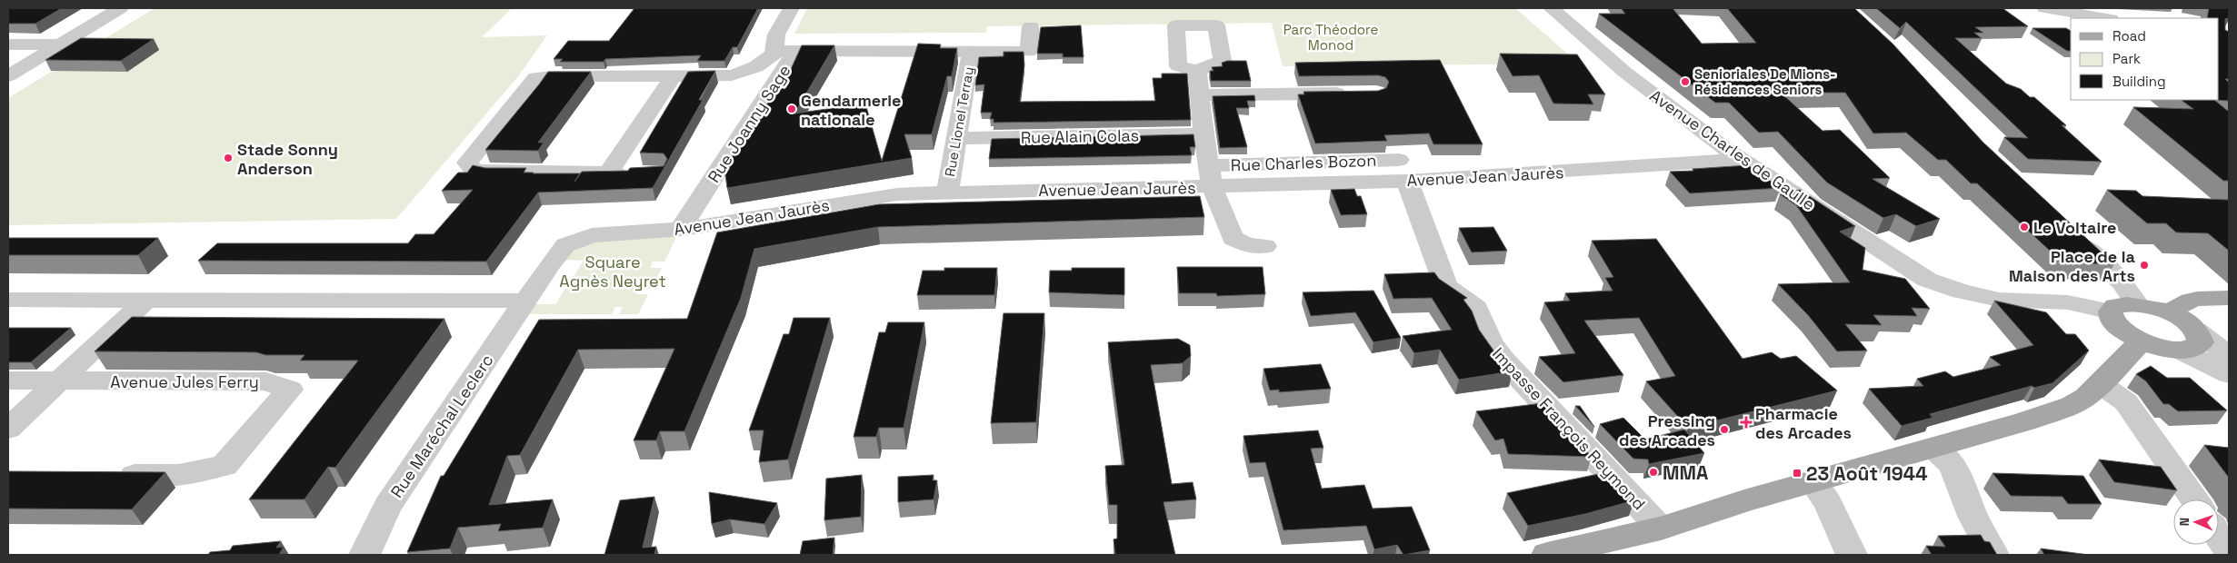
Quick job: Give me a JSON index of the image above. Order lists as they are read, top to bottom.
{
  "streets": {
    "street": [
      "Rue Lionel Terray",
      "Rue Joanny Sage",
      "Rue Alain Colas",
      "Avenue Charles de Gaulle",
      "Avenue Jean Jaurès",
      "Avenue Jules Ferry",
      "Rue Maréchal Leclerc",
      "Impasse François Reymond"
    ]
  },
  "crossings": [
    ["Rue Lionel Terray", "Rue Alain Colas"],
    ["Rue Lionel Terray", "Avenue Jean Jaurès"],
    ["Rue Joanny Sage", "Avenue Jean Jaurès"],
    ["Avenue Charles de Gaulle", "Avenue Jean Jaurès"],
    ["Avenue Jean Jaurès", "Rue Maréchal Leclerc"],
    ["Avenue Jean Jaurès", "Impasse François Reymond"]
  ],
  "parks": ["Parc Théodore Monod", "Square Agnès Neyret"],
  "places": {
    "other": [
      "Senioriales De Mions- Résidences Seniors",
      "Gendarmerie nationale",
      "Stade Sonny Anderson",
      "Le Voltaire",
      "Place de la Maison des Arts",
      "Pressing des Arcades",
      "MMA"
    ],
    "health": ["Pharmacie des Arcades"],
    "transit": ["23 Août 1944"]
  },
  "legend": ["Road", "Park", "Building"],
  "north": "left"
}
